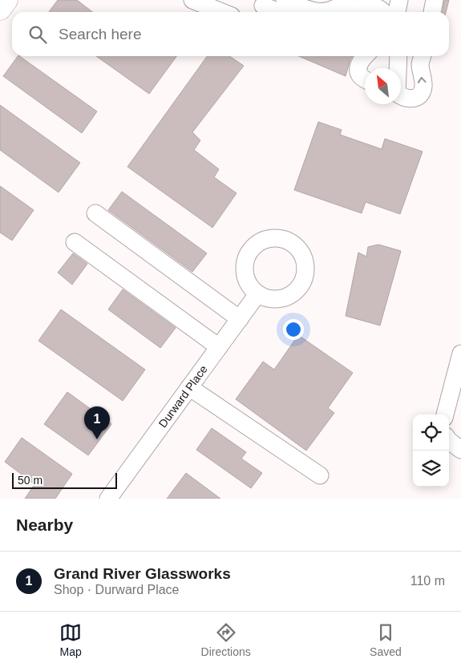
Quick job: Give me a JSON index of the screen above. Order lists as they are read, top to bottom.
{
  "streets": {
    "street": ["Durward Place"]
  },
  "scale_bar": "50 m",
  "north": "top left",
  "page": {
    "search": "Search here",
    "pins": "1",
    "scale": "50 m",
    "heading": "Nearby",
    "list": [
      {
        "mark": "1",
        "name": "Grand River Glassworks",
        "note": "Shop · Durward Place",
        "value": "110 m"
      }
    ],
    "nav": ["Map", "Directions", "Saved"]
  }
}
